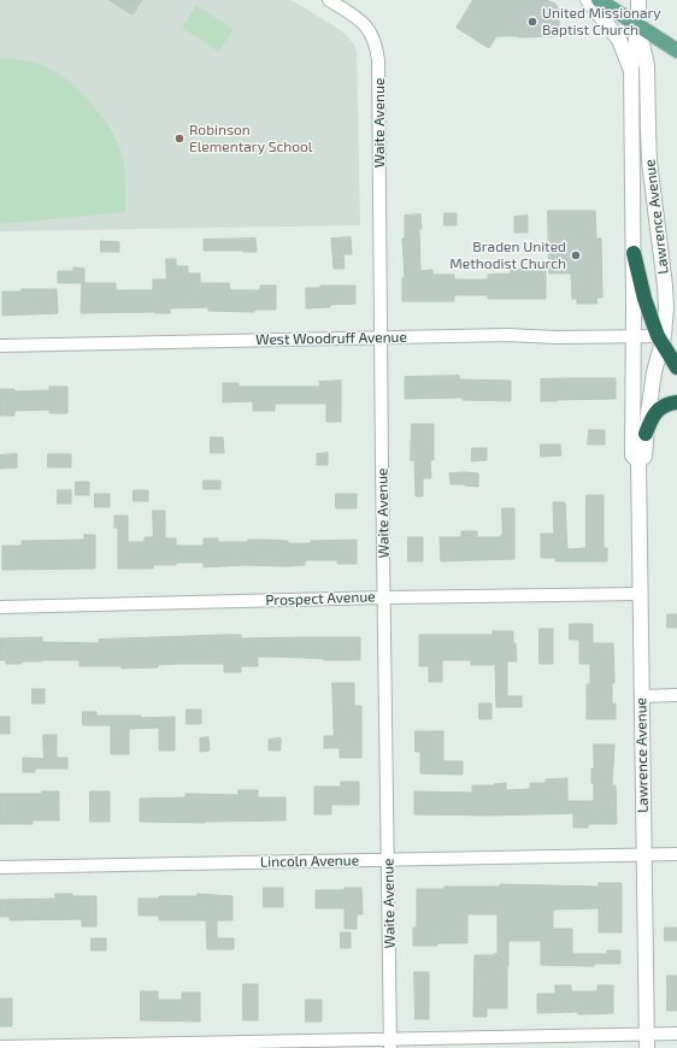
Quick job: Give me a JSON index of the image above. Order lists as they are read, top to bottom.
{
  "streets": {
    "street": [
      "Waite Avenue",
      "Lawrence Avenue",
      "West Woodruff Avenue",
      "Prospect Avenue",
      "Lincoln Avenue"
    ]
  },
  "crossings": [
    ["Waite Avenue", "West Woodruff Avenue"],
    ["Waite Avenue", "Prospect Avenue"],
    ["Waite Avenue", "Lincoln Avenue"],
    ["Lawrence Avenue", "West Woodruff Avenue"],
    ["Lawrence Avenue", "Prospect Avenue"],
    ["Lawrence Avenue", "Lincoln Avenue"]
  ],
  "places": ["United Missionary Baptist Church", "Robinson Elementary School", "Braden United Methodist Church"]
}
